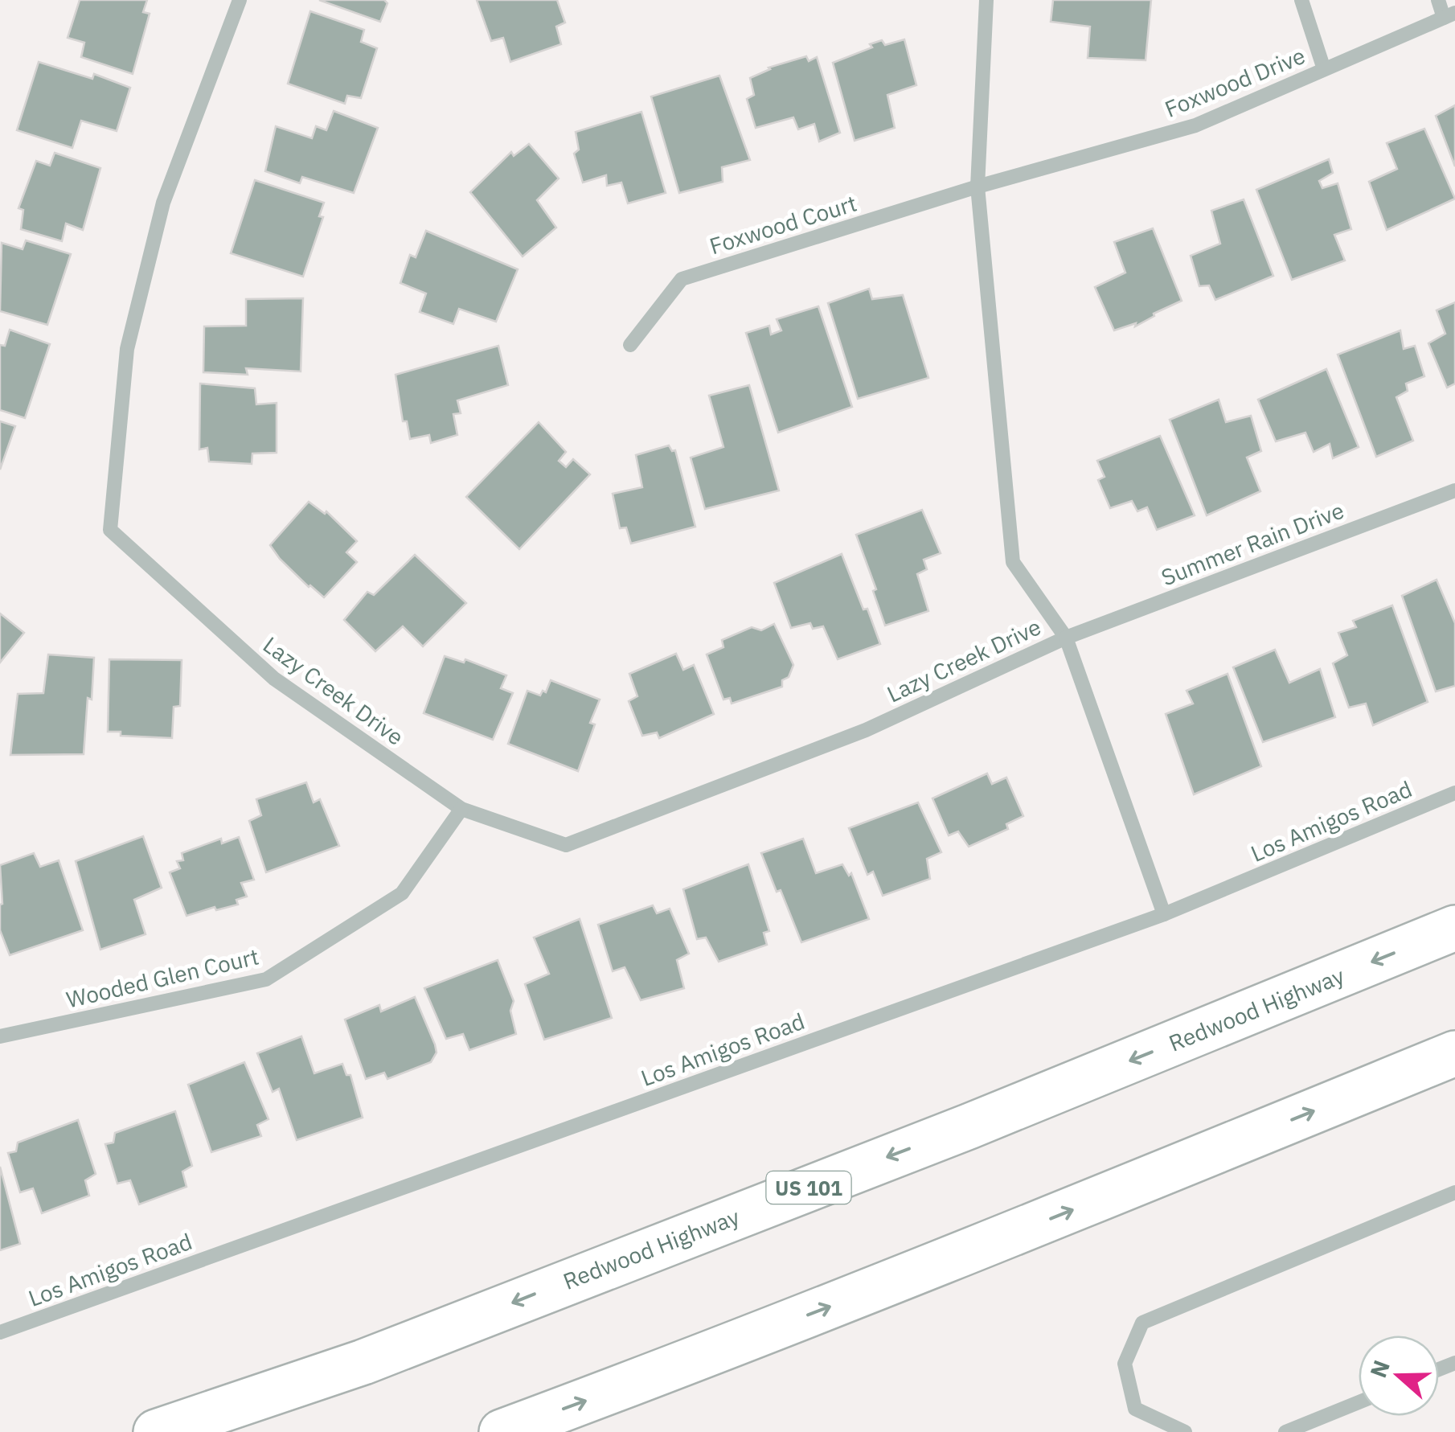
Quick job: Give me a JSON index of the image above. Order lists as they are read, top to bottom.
{
  "streets": {
    "highway": ["Redwood Highway", "US 101"],
    "street": [
      "Foxwood Drive",
      "Foxwood Court",
      "Summer Rain Drive",
      "Lazy Creek Drive",
      "Los Amigos Road",
      "Wooded Glen Court"
    ]
  },
  "crossings": [
    ["Foxwood Drive", "Foxwood Court"],
    ["Foxwood Drive", "Lazy Creek Drive"],
    ["Foxwood Court", "Lazy Creek Drive"],
    ["Summer Rain Drive", "Lazy Creek Drive"],
    ["Lazy Creek Drive", "Los Amigos Road"],
    ["Lazy Creek Drive", "Wooded Glen Court"]
  ],
  "north": "left"
}
